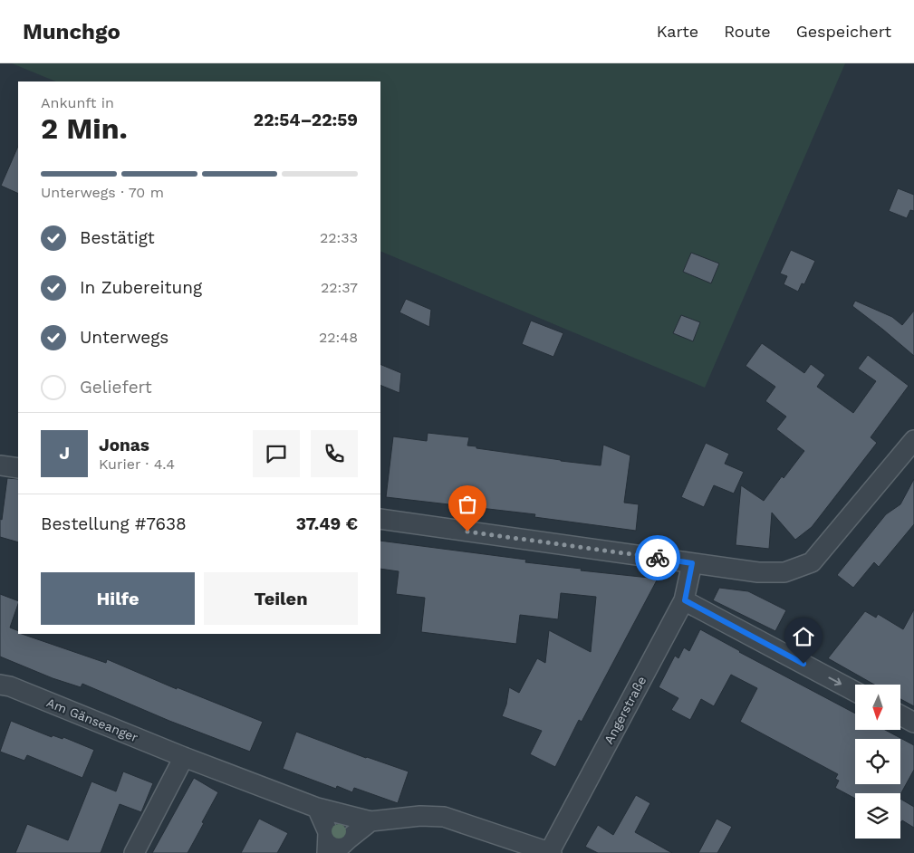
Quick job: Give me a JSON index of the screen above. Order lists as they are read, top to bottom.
{
  "streets": {
    "street": ["Angerstraße", "Am Gänseanger"]
  },
  "crossings": [
    ["Angerstraße", "Am Gänseanger"]
  ],
  "north": "bottom",
  "page": {
    "header": "Munchgo",
    "nav": ["Karte", "Route", "Gespeichert"],
    "heading": ["2 Min.", "Ankunft in", "22:54–22:59"],
    "panel": [
      "Jonas",
      "Kurier · 4.4",
      "Bestellung #7638",
      "37.49 €"
    ],
    "bar": "Unterwegs · 70 m",
    "list": [
      ["Bestätigt", "22:33"],
      ["In Zubereitung", "22:37"],
      ["Unterwegs", "22:48"],
      "Geliefert"
    ],
    "round": "J",
    "buttons": ["Hilfe", "Teilen"]
  }
}
